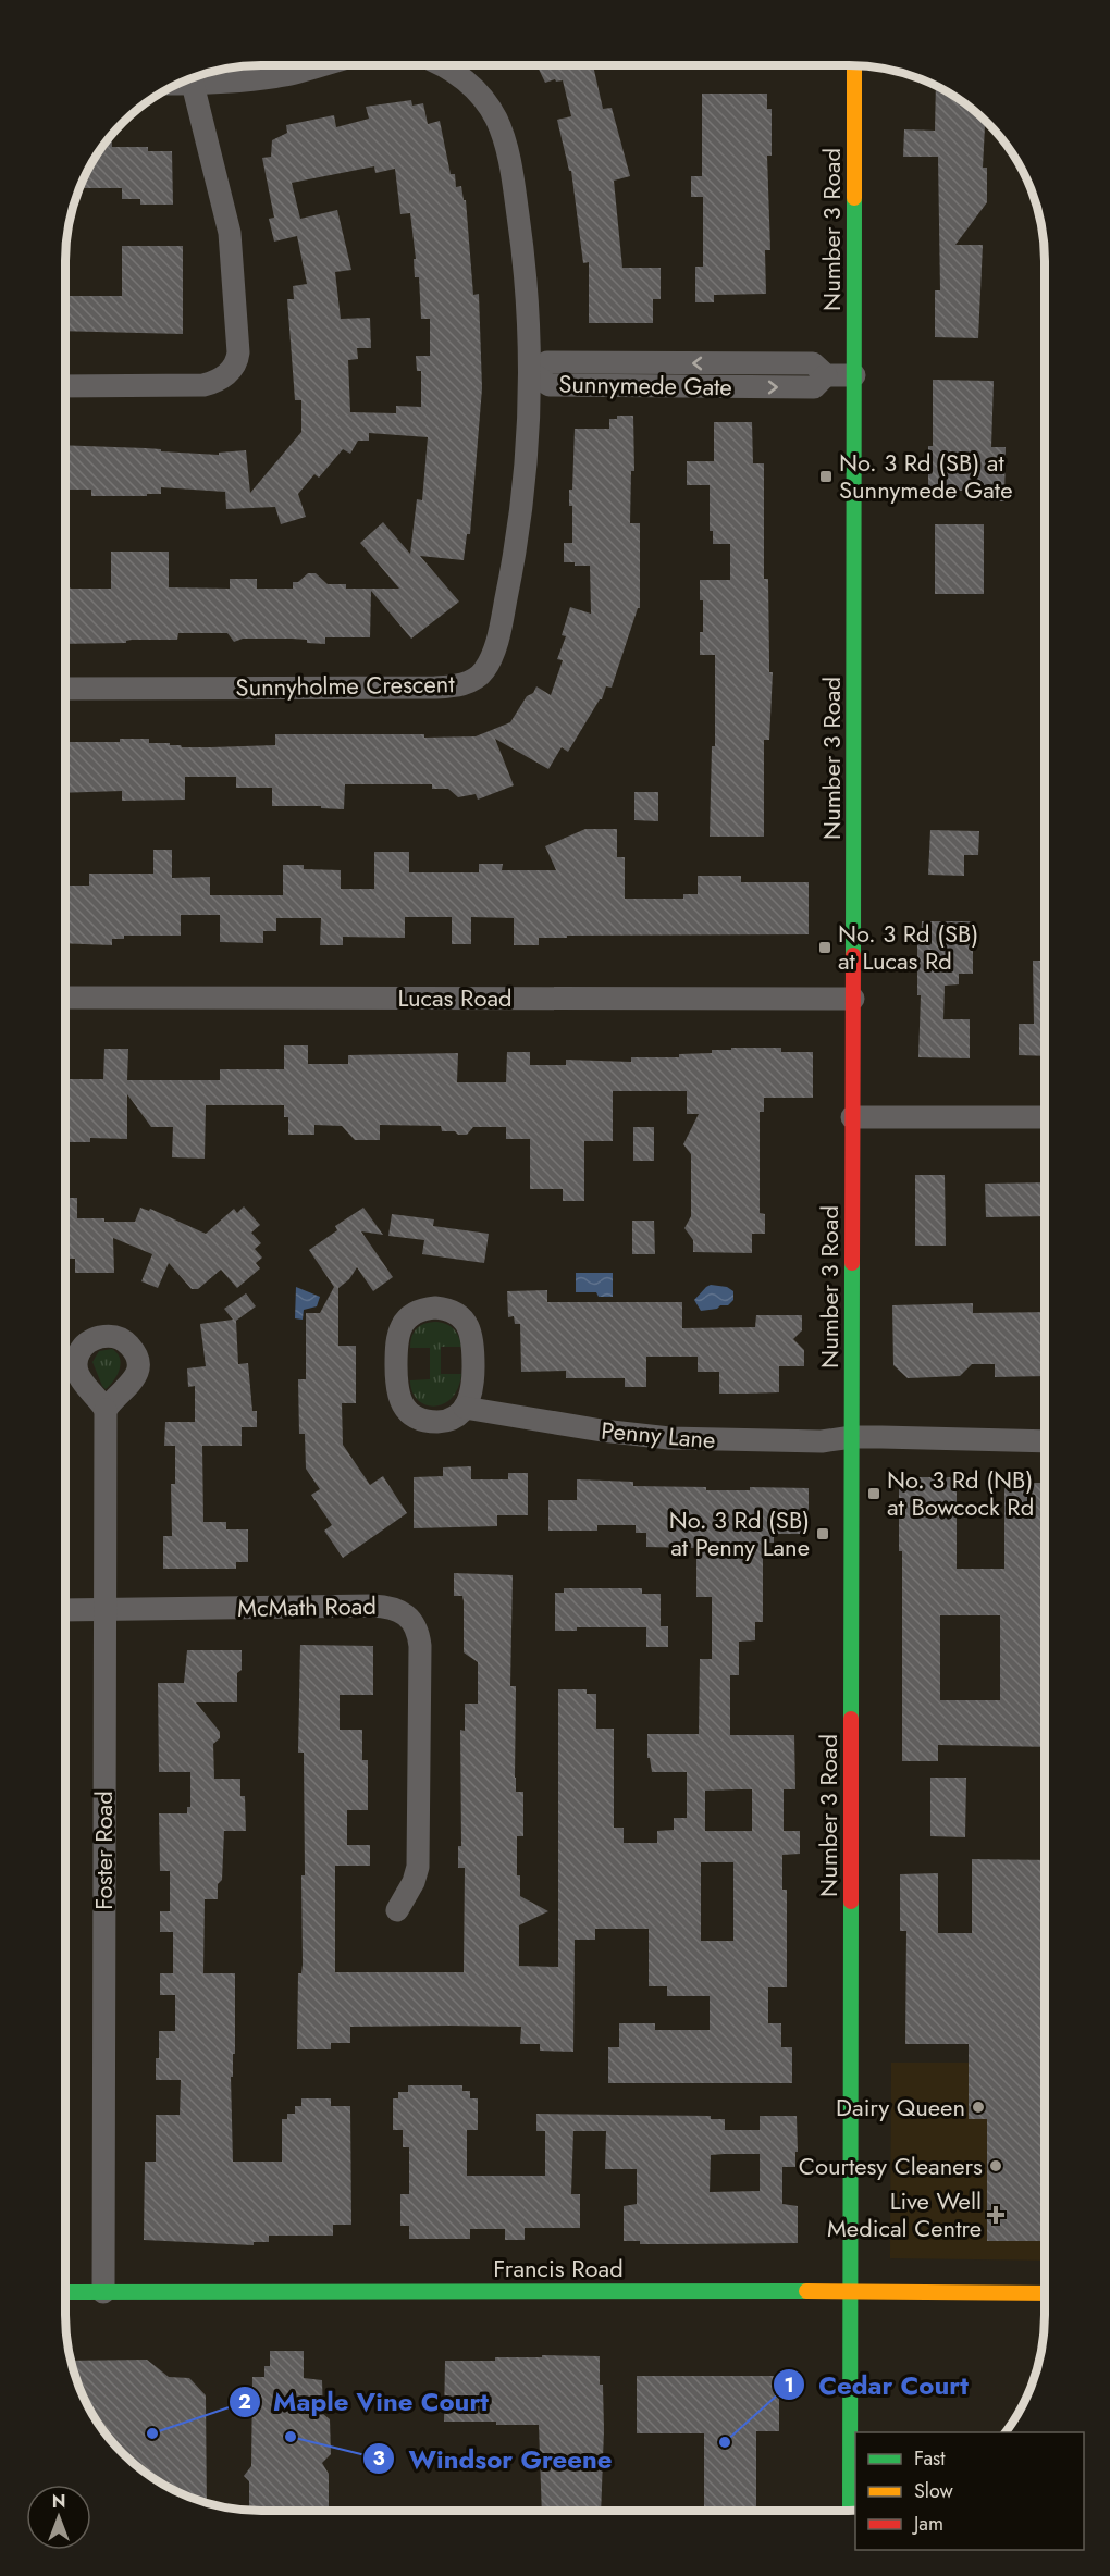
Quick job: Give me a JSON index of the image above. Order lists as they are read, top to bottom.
{
  "streets": {
    "main road": ["Number 3 Road", "Francis Road"],
    "street": [
      "Sunnymede Gate",
      "Sunnyholme Crescent",
      "Lucas Road",
      "Penny Lane",
      "McMath Road",
      "Foster Road"
    ]
  },
  "crossings": [
    ["Number 3 Road", "Sunnymede Gate"],
    ["Number 3 Road", "Lucas Road"],
    ["Number 3 Road", "Penny Lane"],
    ["Number 3 Road", "Francis Road"],
    ["Sunnymede Gate", "Sunnyholme Crescent"],
    ["McMath Road", "Foster Road"],
    ["Foster Road", "Francis Road"]
  ],
  "places": {
    "transit": [
      "No. 3 Rd (SB) at Sunnymede Gate",
      "No. 3 Rd (SB) at Lucas Rd",
      "No. 3 Rd (NB) at Bowcock Rd",
      "No. 3 Rd (SB) at Penny Lane"
    ],
    "other": [
      "Dairy Queen",
      "Courtesy Cleaners",
      "Maple Vine Court",
      "Windsor Greene",
      "Cedar Court"
    ],
    "health": ["Live Well Medical Centre"]
  },
  "legend": ["Fast", "Slow", "Jam"],
  "north": "top"
}
